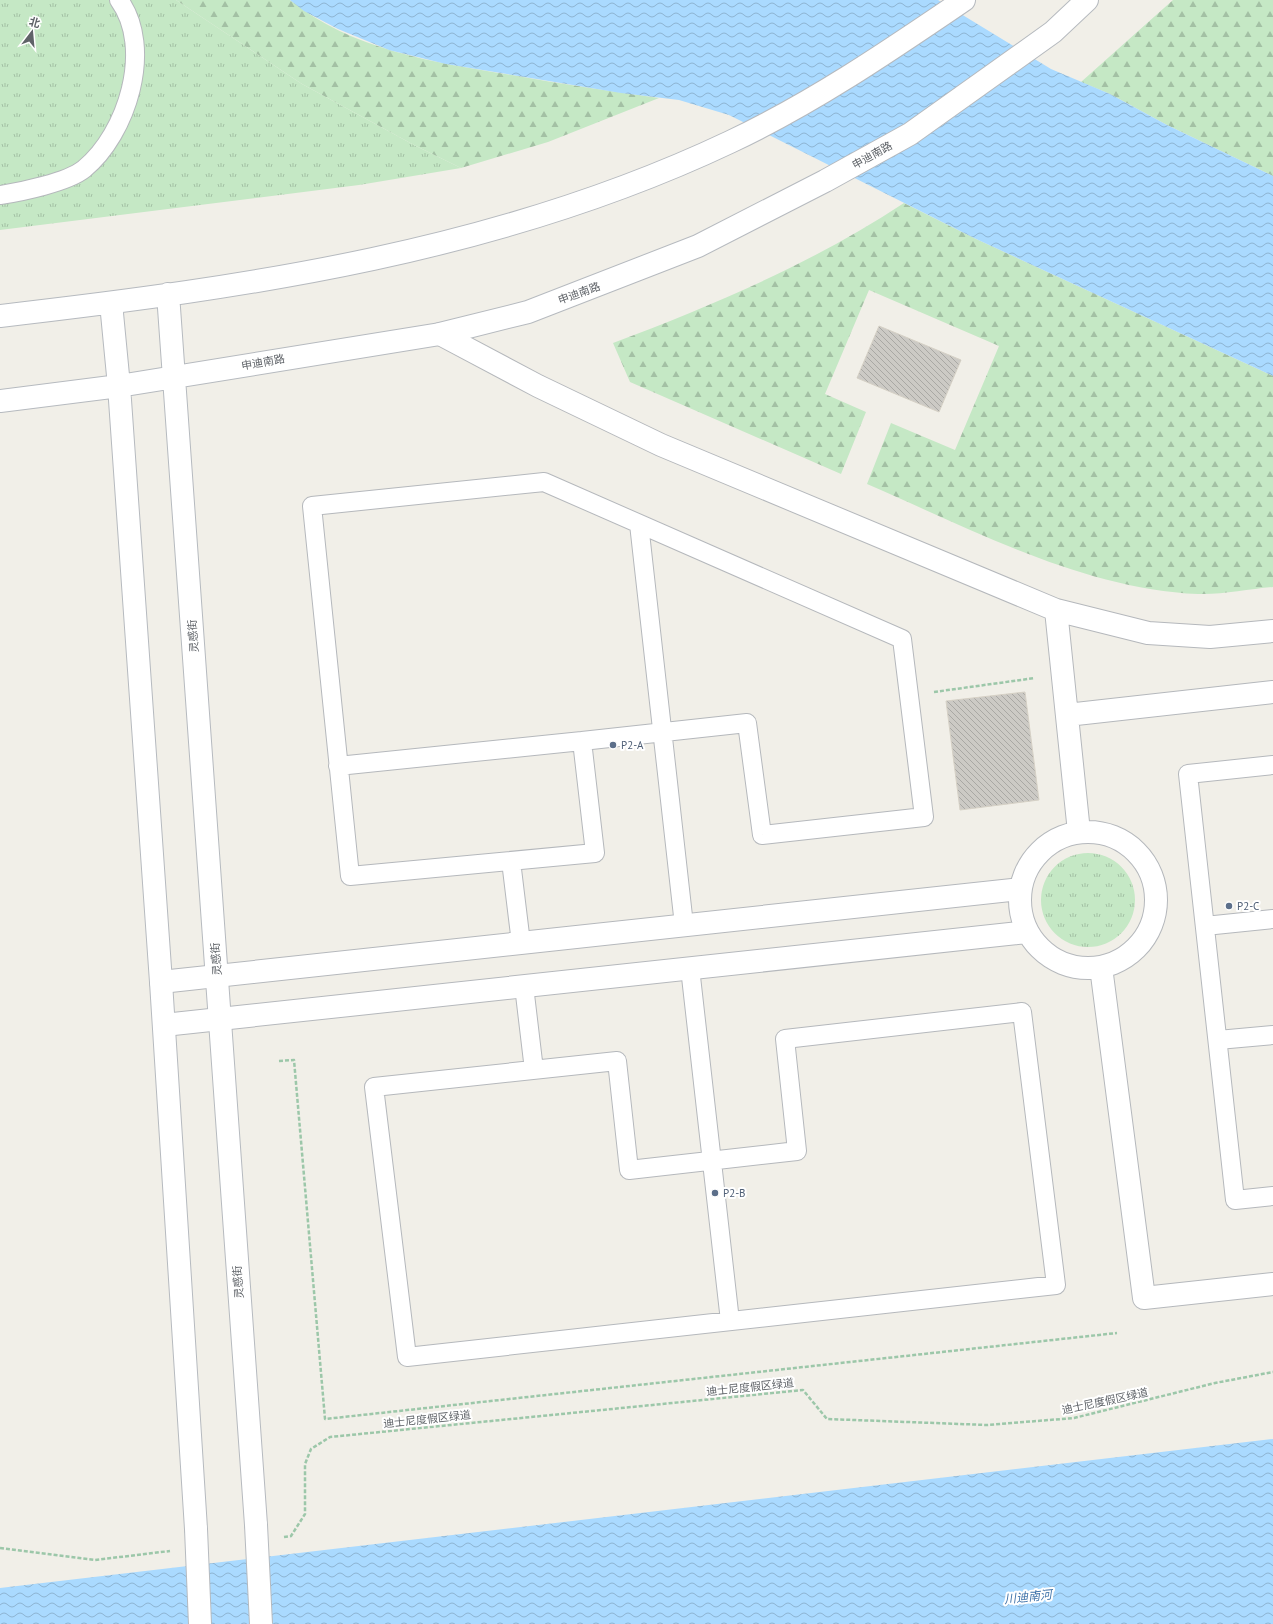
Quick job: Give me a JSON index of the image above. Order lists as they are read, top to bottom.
{
  "streets": {
    "street": ["申迪南路", "灵感街"],
    "path": ["迪士尼度假区绿道"]
  },
  "crossings": [
    ["申迪南路", "灵感街"]
  ],
  "water": ["川迪南河"],
  "places": ["P2-A", "P2-C", "P2-B"],
  "north": "top"
}
